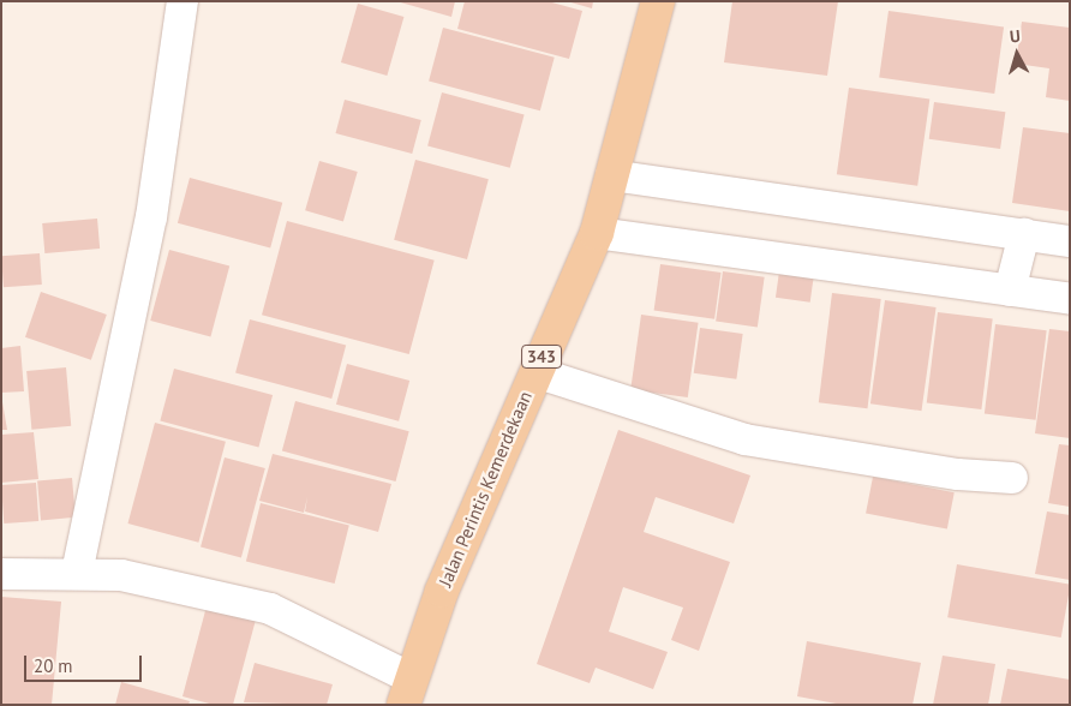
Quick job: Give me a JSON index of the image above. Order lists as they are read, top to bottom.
{
  "streets": {
    "main road": ["343", "Jalan Perintis Kemerdekaan"]
  },
  "scale_bar": "20 m",
  "north": "top"
}
